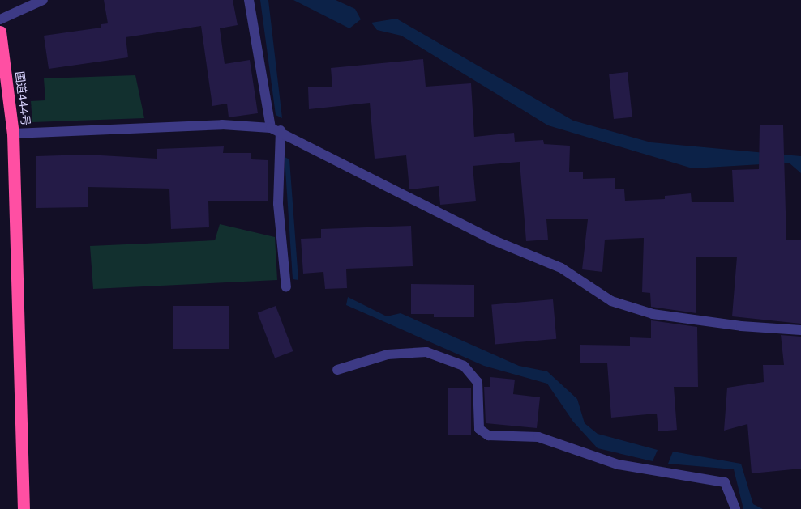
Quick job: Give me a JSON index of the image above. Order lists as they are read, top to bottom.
{
  "streets": {
    "highway": ["国道444号"]
  }
}
